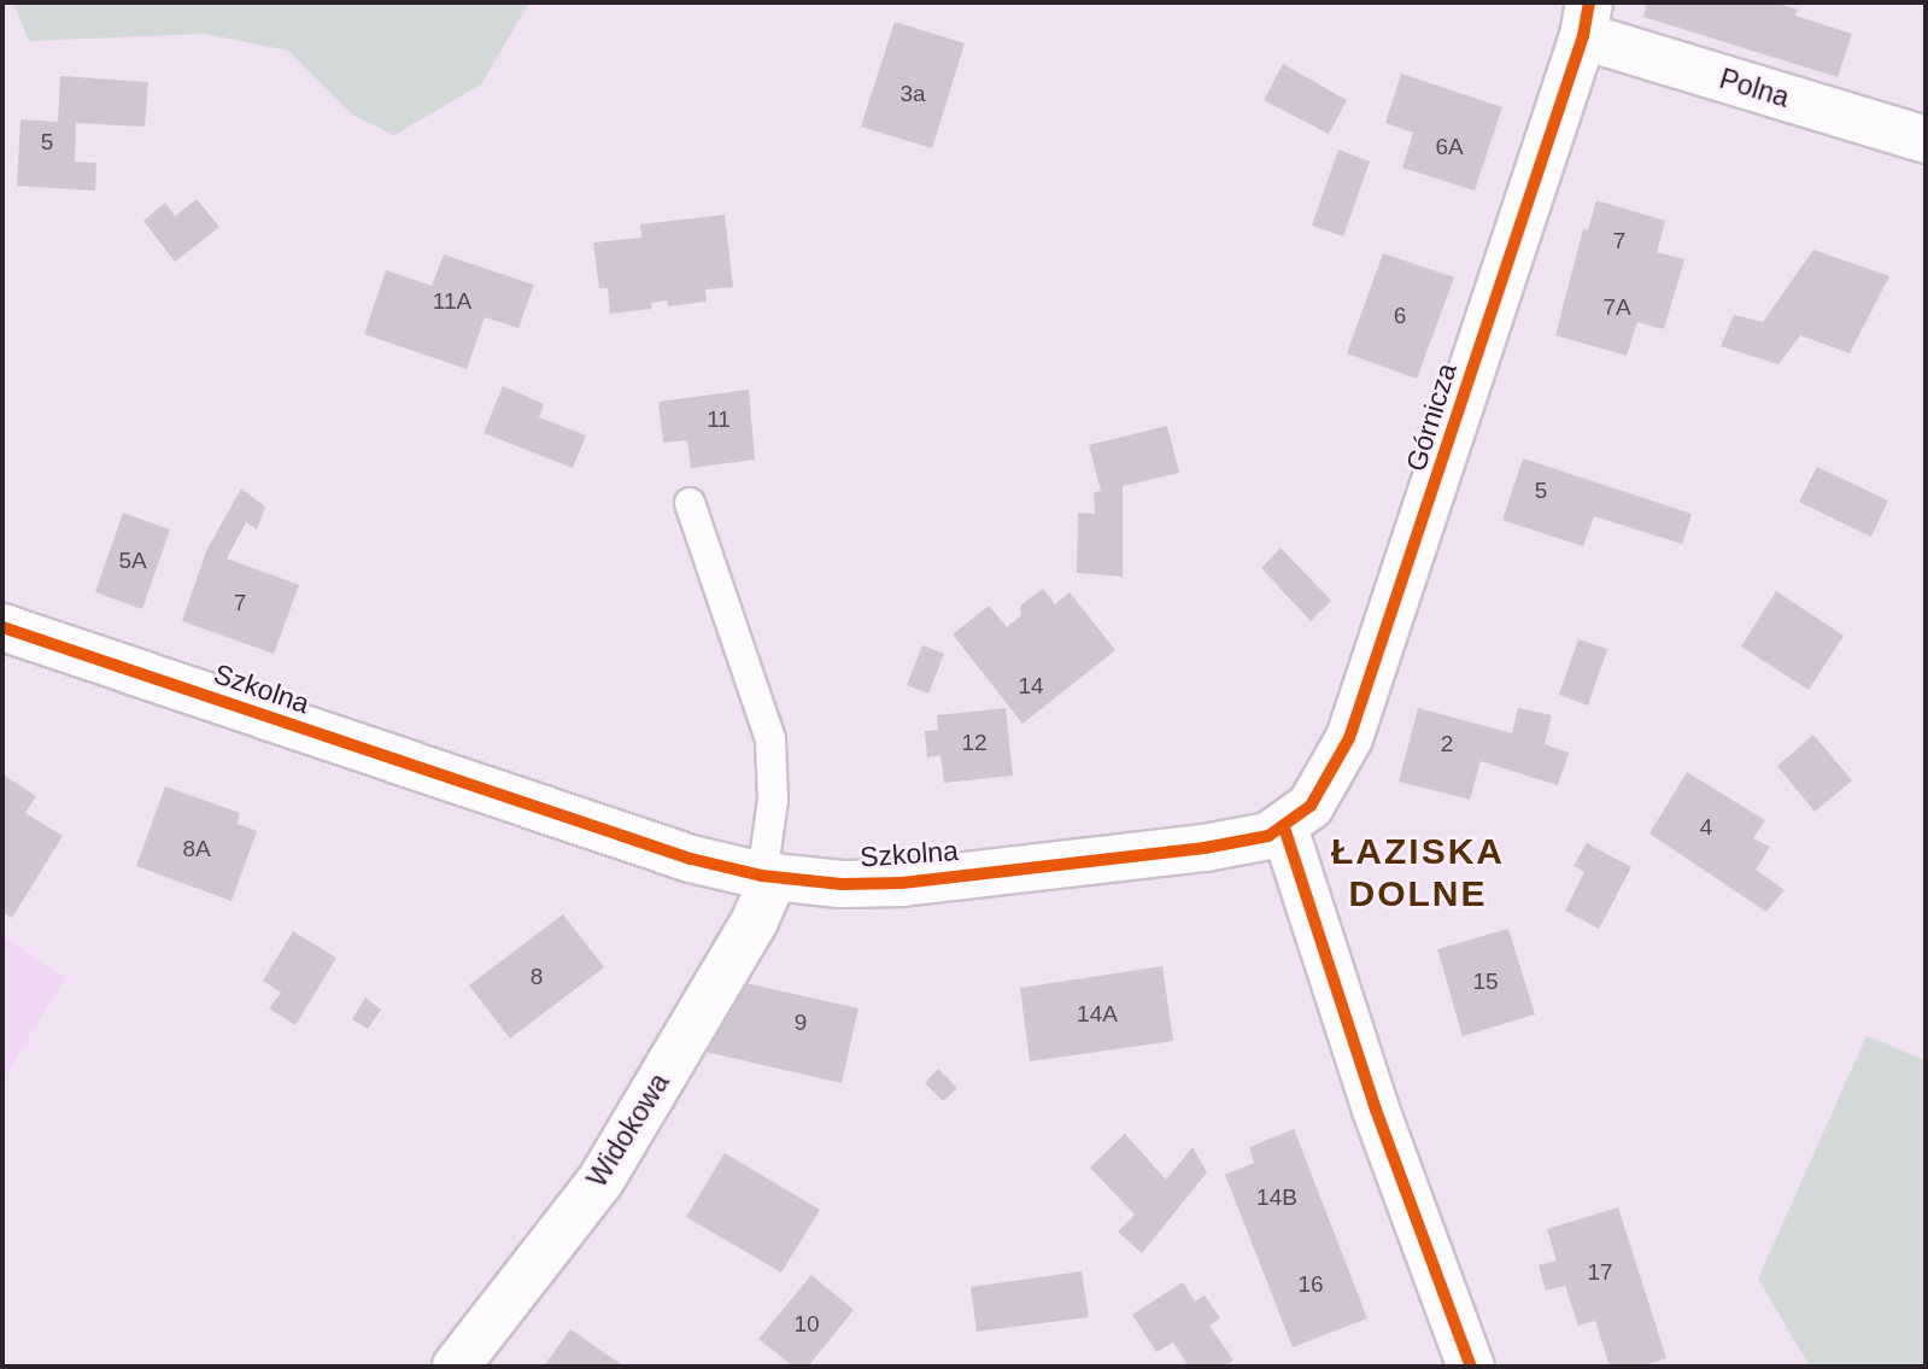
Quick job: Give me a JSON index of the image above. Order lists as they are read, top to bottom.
{
  "streets": {
    "street": [
      "Polna",
      "Górnicza",
      "Szkolna",
      "Widokowa"
    ]
  },
  "crossings": [
    ["Polna", "Górnicza"],
    ["Górnicza", "Szkolna"],
    ["Szkolna", "Widokowa"]
  ],
  "districts": ["ŁAZISKA DOLNE"],
  "house_numbers": [
    "3a",
    "5",
    "6A",
    "7",
    "11A",
    "7A",
    "6",
    "11",
    "5",
    "5A",
    "7",
    "14",
    "12",
    "2",
    "4",
    "8A",
    "8",
    "15",
    "14A",
    "9",
    "14B",
    "17",
    "16",
    "10"
  ]
}
